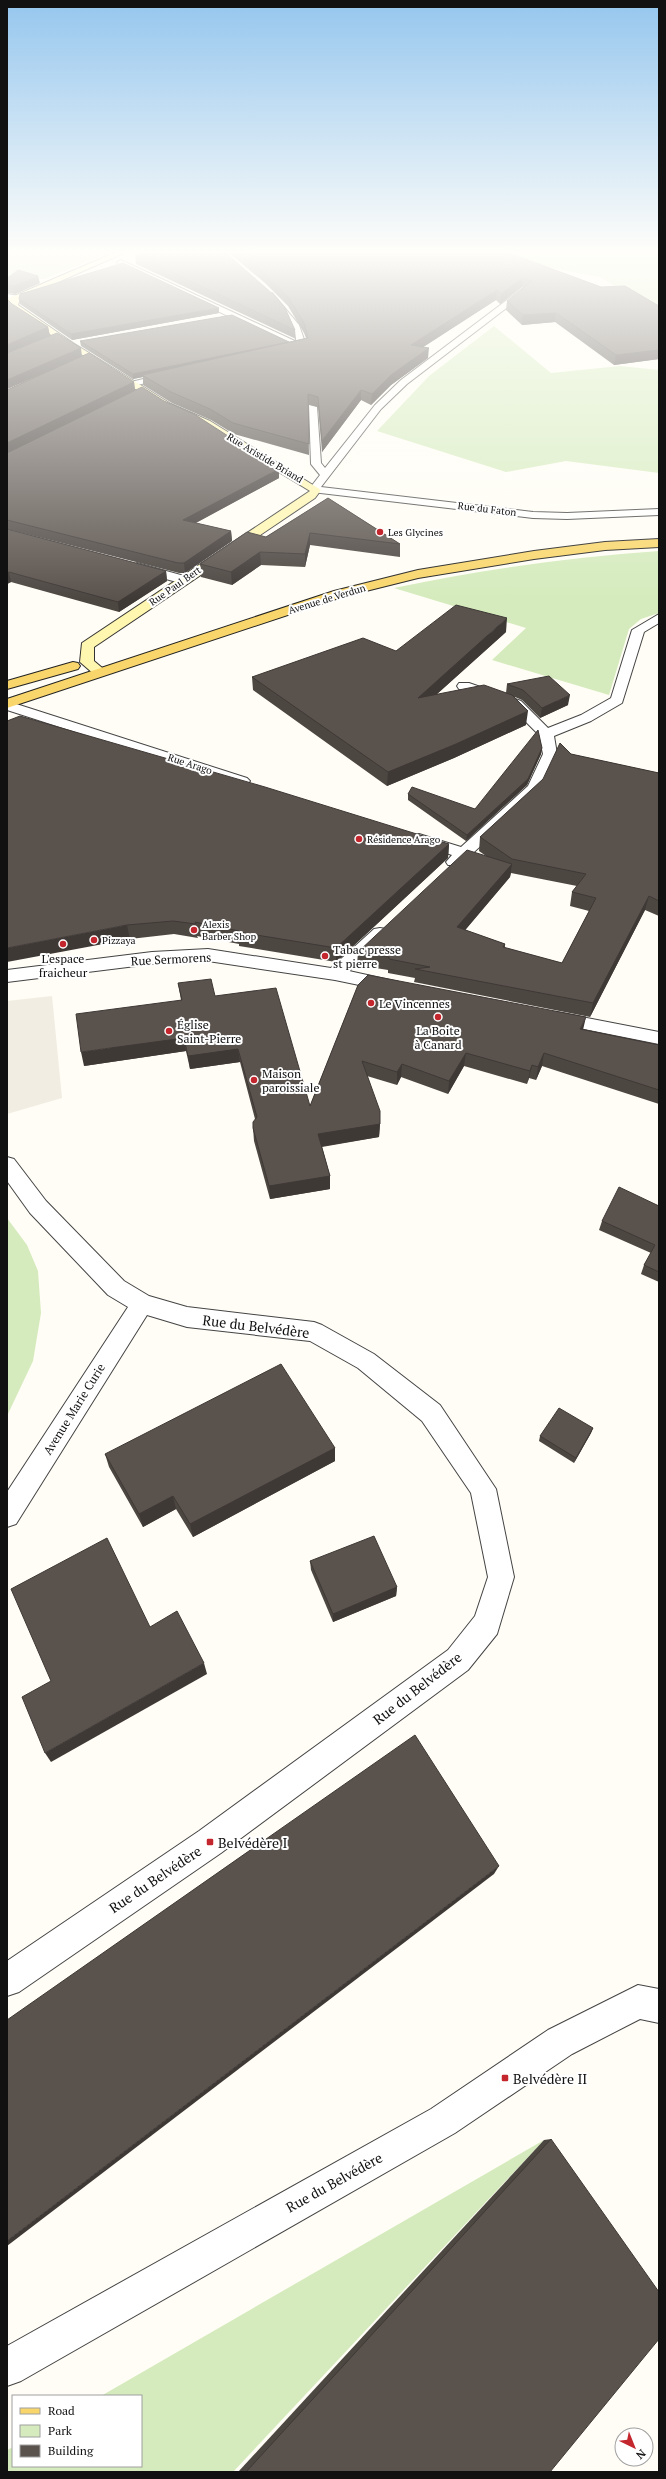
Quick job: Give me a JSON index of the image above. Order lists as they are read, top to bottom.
{
  "streets": {
    "main road": ["Rue Aristide Briand", "Rue Paul Bert", "Avenue de Verdun"],
    "street": [
      "Rue du Faton",
      "Rue Arago",
      "Rue Sermorens",
      "Rue du Belvédère",
      "Avenue Marie Curie"
    ]
  },
  "crossings": [
    ["Rue Aristide Briand", "Rue du Faton"],
    ["Rue Aristide Briand", "Rue Paul Bert"],
    ["Rue du Faton", "Rue Paul Bert"],
    ["Avenue de Verdun", "Rue Arago"],
    ["Rue du Belvédère", "Avenue Marie Curie"]
  ],
  "places": {
    "other": [
      "Les Glycines",
      "Résidence Arago",
      "Alexis Barber Shop",
      "Pizzaya",
      "L'espace fraicheur",
      "Tabac presse st pierre",
      "Le Vincennes",
      "La Boite à Canard",
      "Église Saint-Pierre",
      "Maison paroissiale"
    ],
    "transit": ["Belvédère I", "Belvédère II"]
  },
  "legend": ["Road", "Park", "Building"],
  "north": "bottom right"
}
